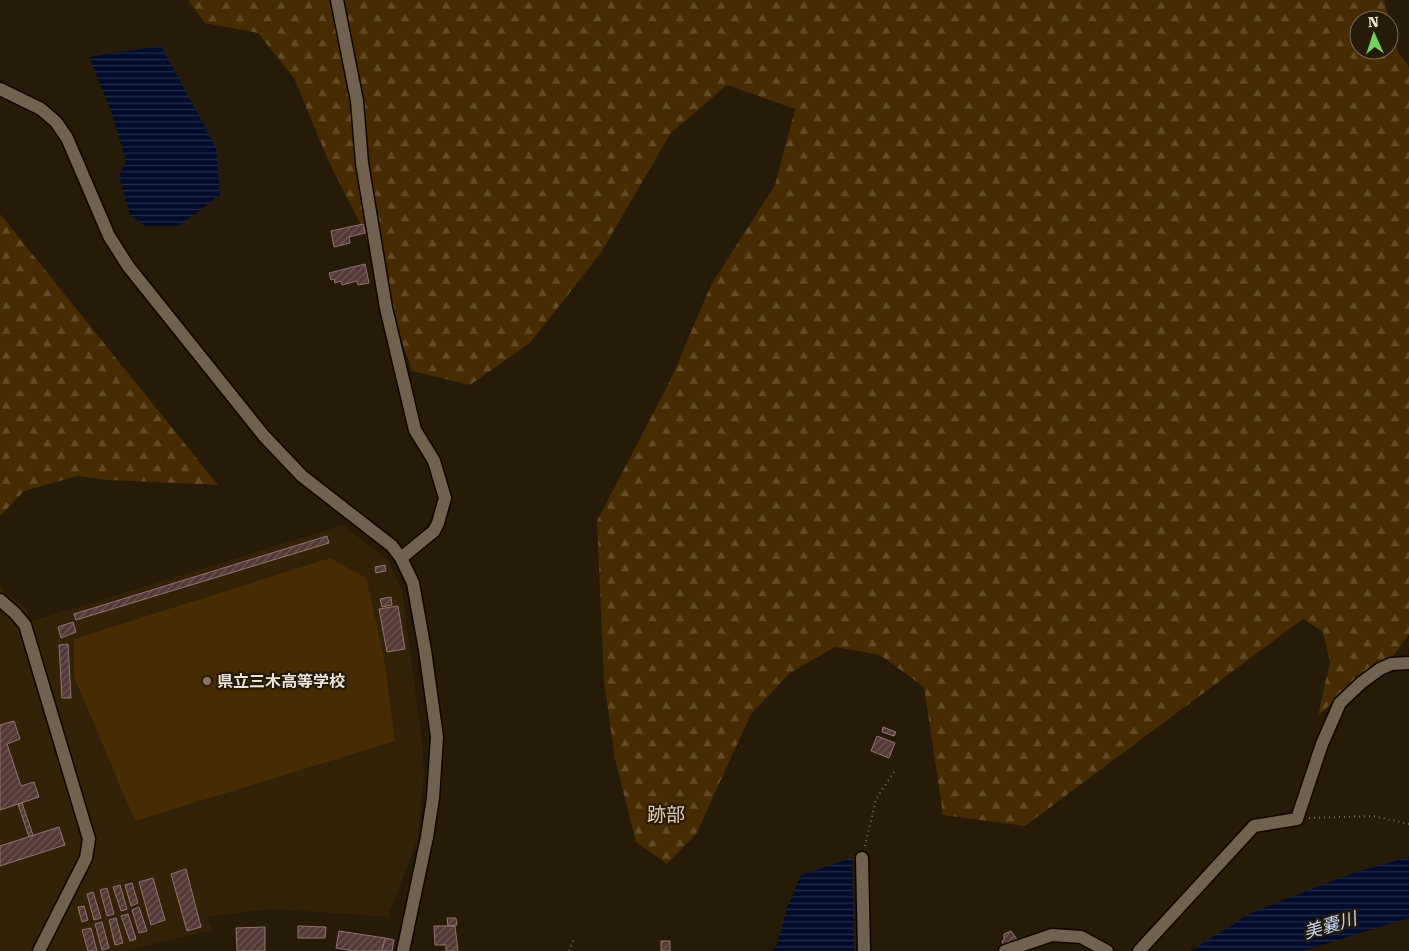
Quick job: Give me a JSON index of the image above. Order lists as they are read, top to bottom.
{
  "districts": ["跡部"],
  "water": ["美嚢川"],
  "places": ["県立三木高等学校"],
  "north": "top"
}
